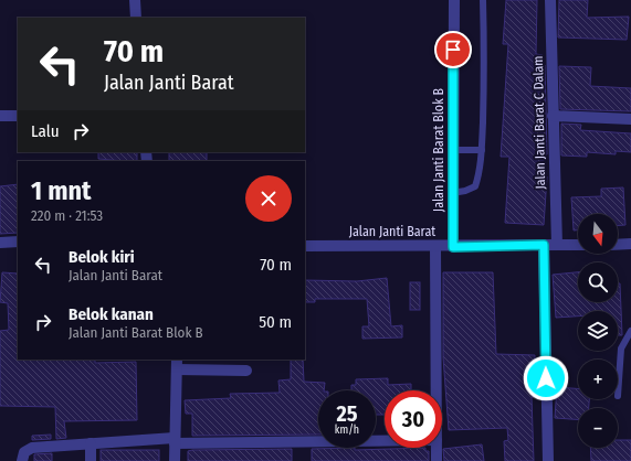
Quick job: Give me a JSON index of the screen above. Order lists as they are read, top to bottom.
{
  "streets": {
    "street": ["Jalan Janti Barat C Dalam", "Jalan Janti Barat Blok B", "Jalan Janti Barat"]
  },
  "crossings": [
    ["Jalan Janti Barat C Dalam", "Jalan Janti Barat"],
    ["Jalan Janti Barat Blok B", "Jalan Janti Barat"]
  ],
  "north": "bottom",
  "page": {
    "turn": ["70 m", "Jalan Janti Barat"],
    "then": "Lalu",
    "heading": ["1 mnt", "220 m · 21:53"],
    "map_buttons": ["+", "−"],
    "list": [
      {
        "name": "Belok kiri",
        "note": "Jalan Janti Barat",
        "value": "70 m"
      },
      {
        "name": "Belok kanan",
        "note": "Jalan Janti Barat Blok B",
        "value": "50 m"
      }
    ],
    "speed": "25 km/h",
    "limit": "30"
  }
}
